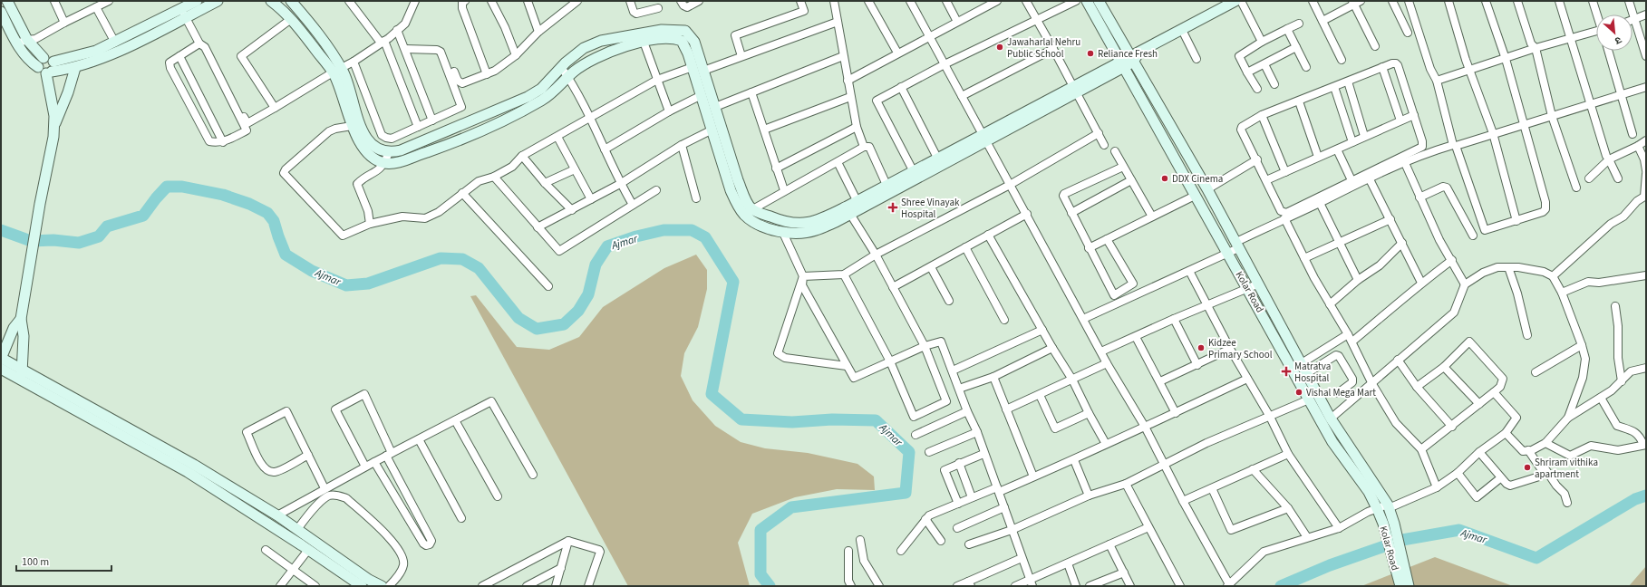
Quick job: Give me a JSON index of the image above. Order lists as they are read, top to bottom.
{
  "streets": {
    "street": ["Kolar Road"]
  },
  "water": ["Ajmar"],
  "places": {
    "other": [
      "Jawaharlal Nehru Public School",
      "Reliance Fresh",
      "DDX Cinema",
      "Kidzee Primary School",
      "Vishal Mega Mart",
      "Shriram vithika apartment"
    ],
    "health": ["Shree Vinayak Hospital", "Matratva Hospital"]
  },
  "scale_bar": "100 m",
  "north": "bottom right"
}
